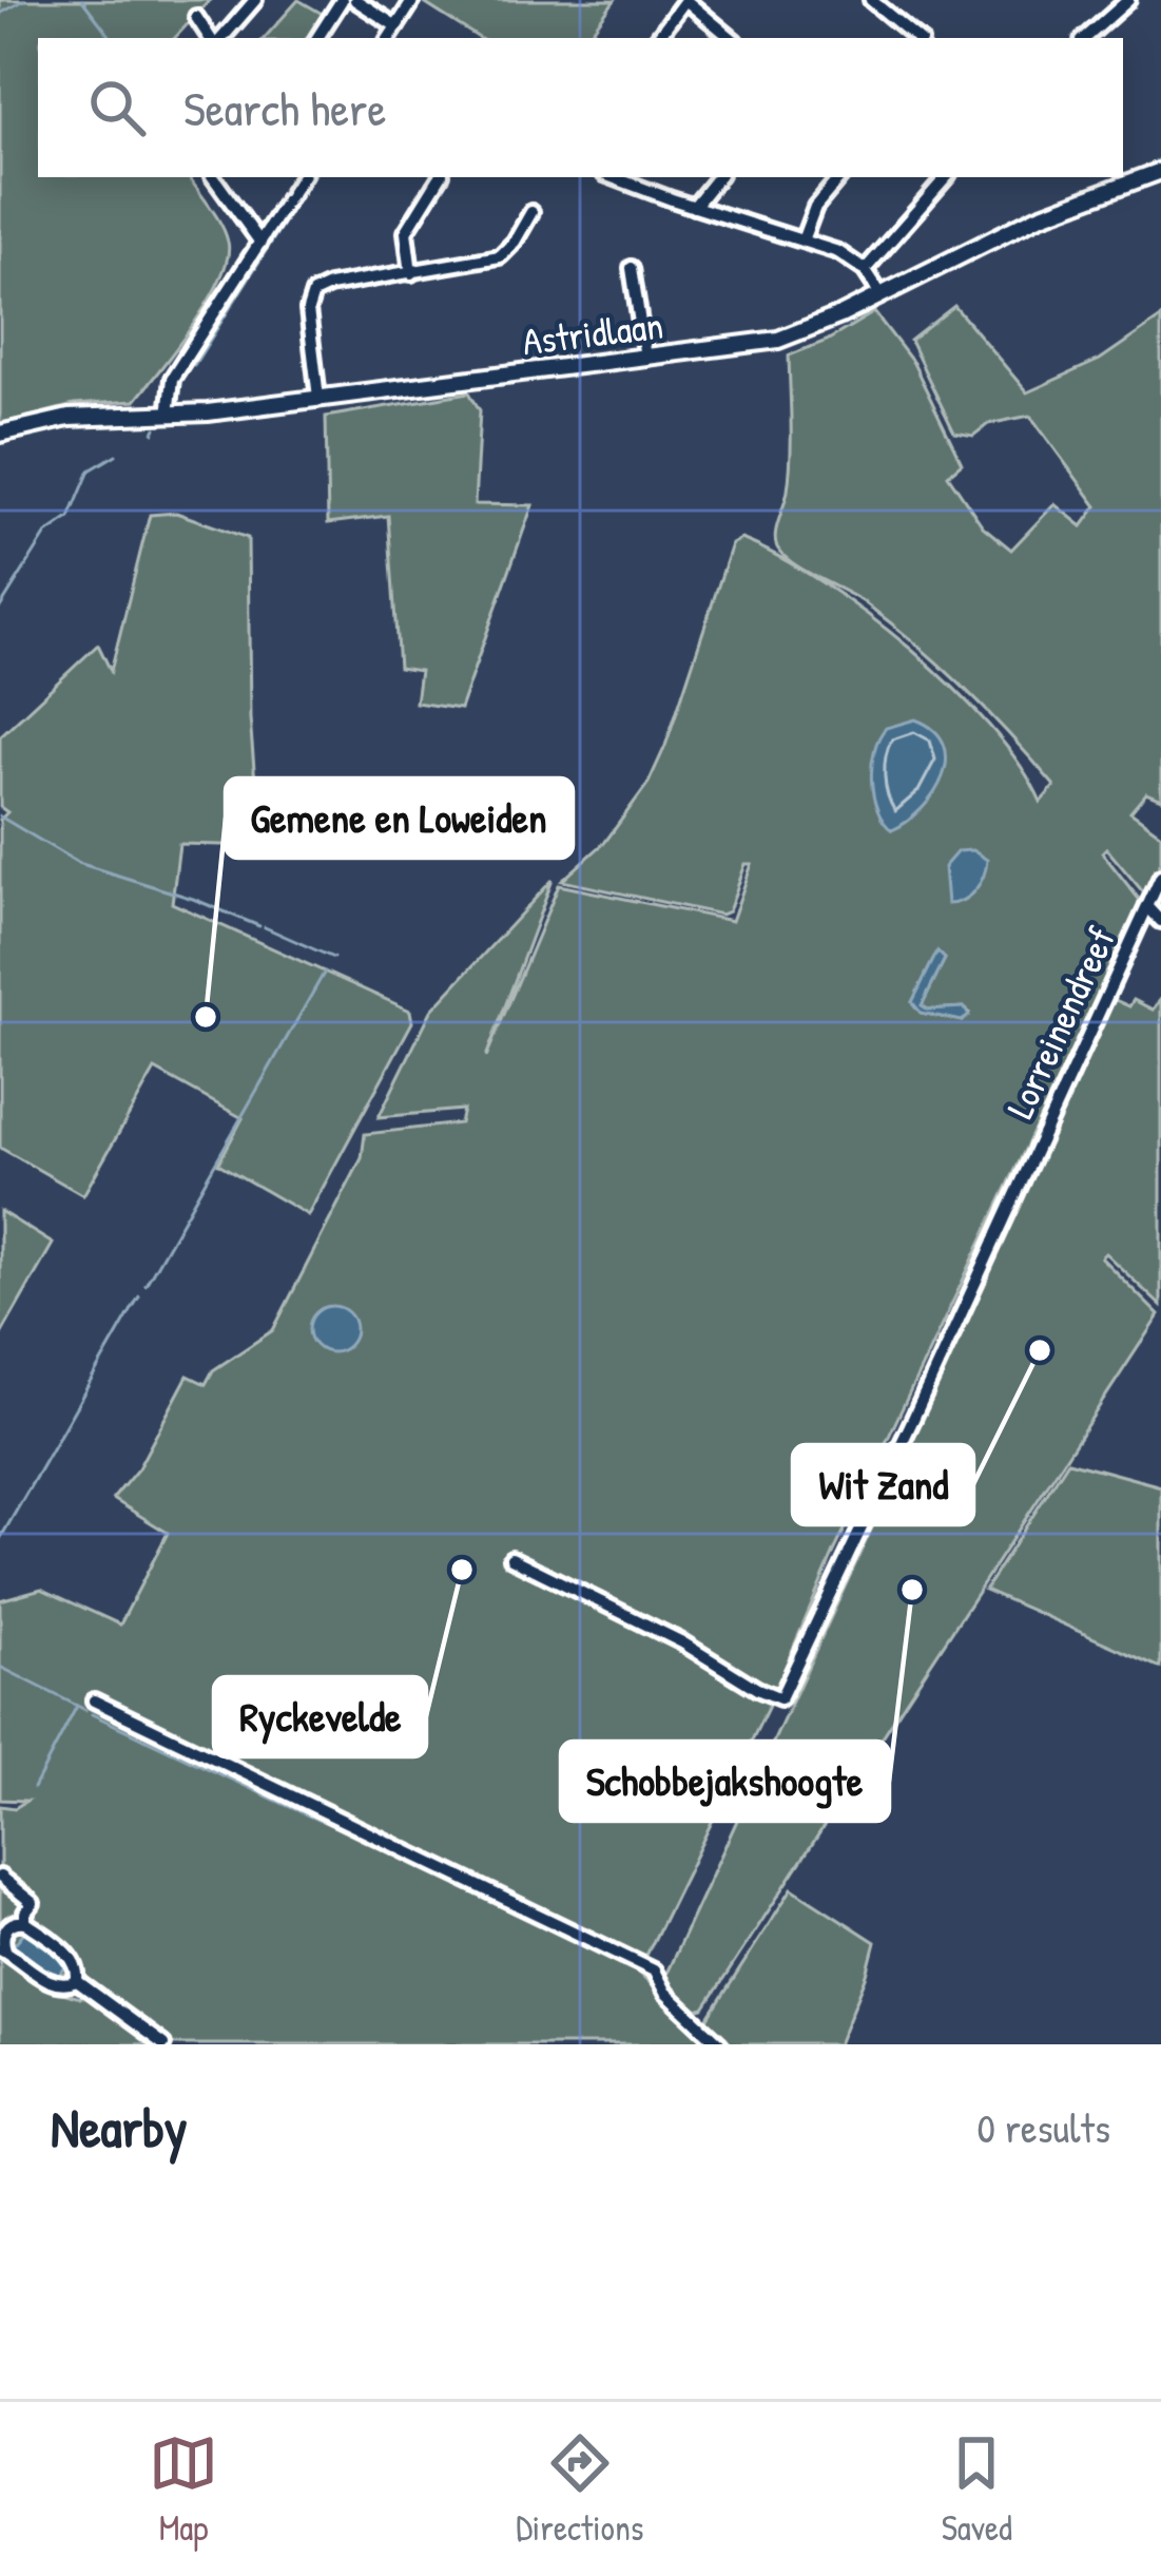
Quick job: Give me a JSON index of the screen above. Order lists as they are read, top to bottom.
{
  "streets": {
    "main road": ["Astridlaan"],
    "street": ["Lorreinendreef"]
  },
  "places": [
    "Gemene en Loweiden",
    "Wit Zand",
    "Ryckevelde",
    "Schobbejakshoogte"
  ],
  "page": {
    "search": "Search here",
    "heading": ["Nearby", "0 results"],
    "nav": ["Map", "Directions", "Saved"]
  }
}
